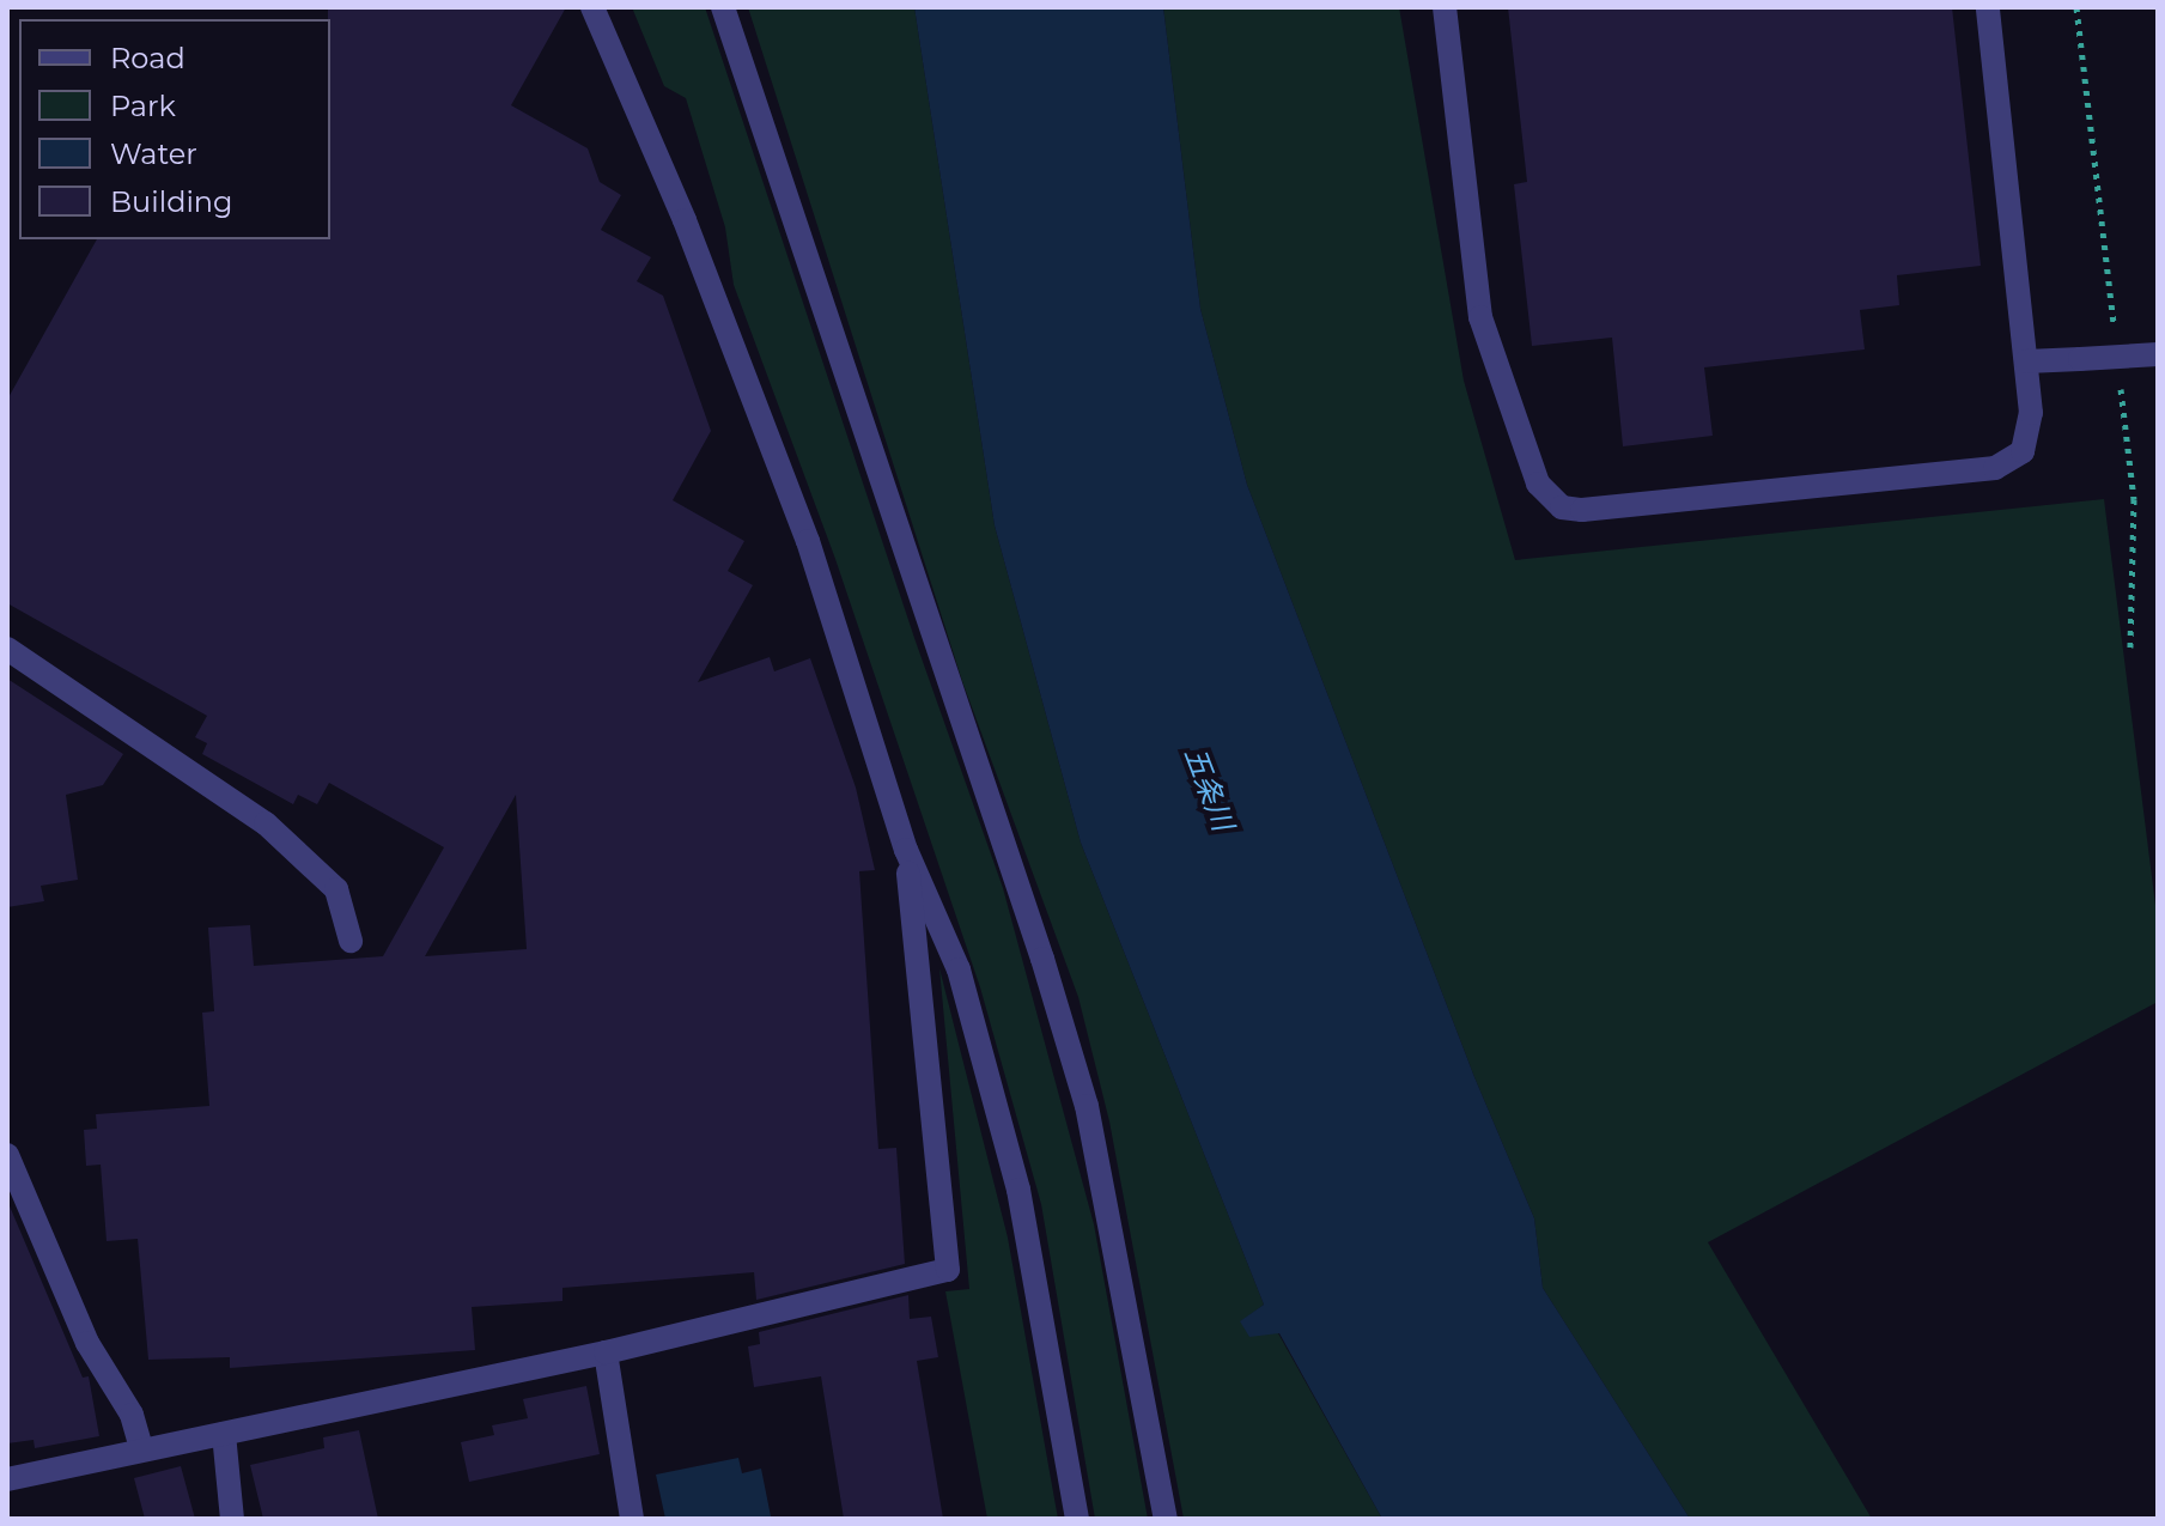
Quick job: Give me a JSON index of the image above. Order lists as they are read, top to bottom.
{
  "water": ["五条川"],
  "legend": [
    "Road",
    "Park",
    "Water",
    "Building"
  ]
}
